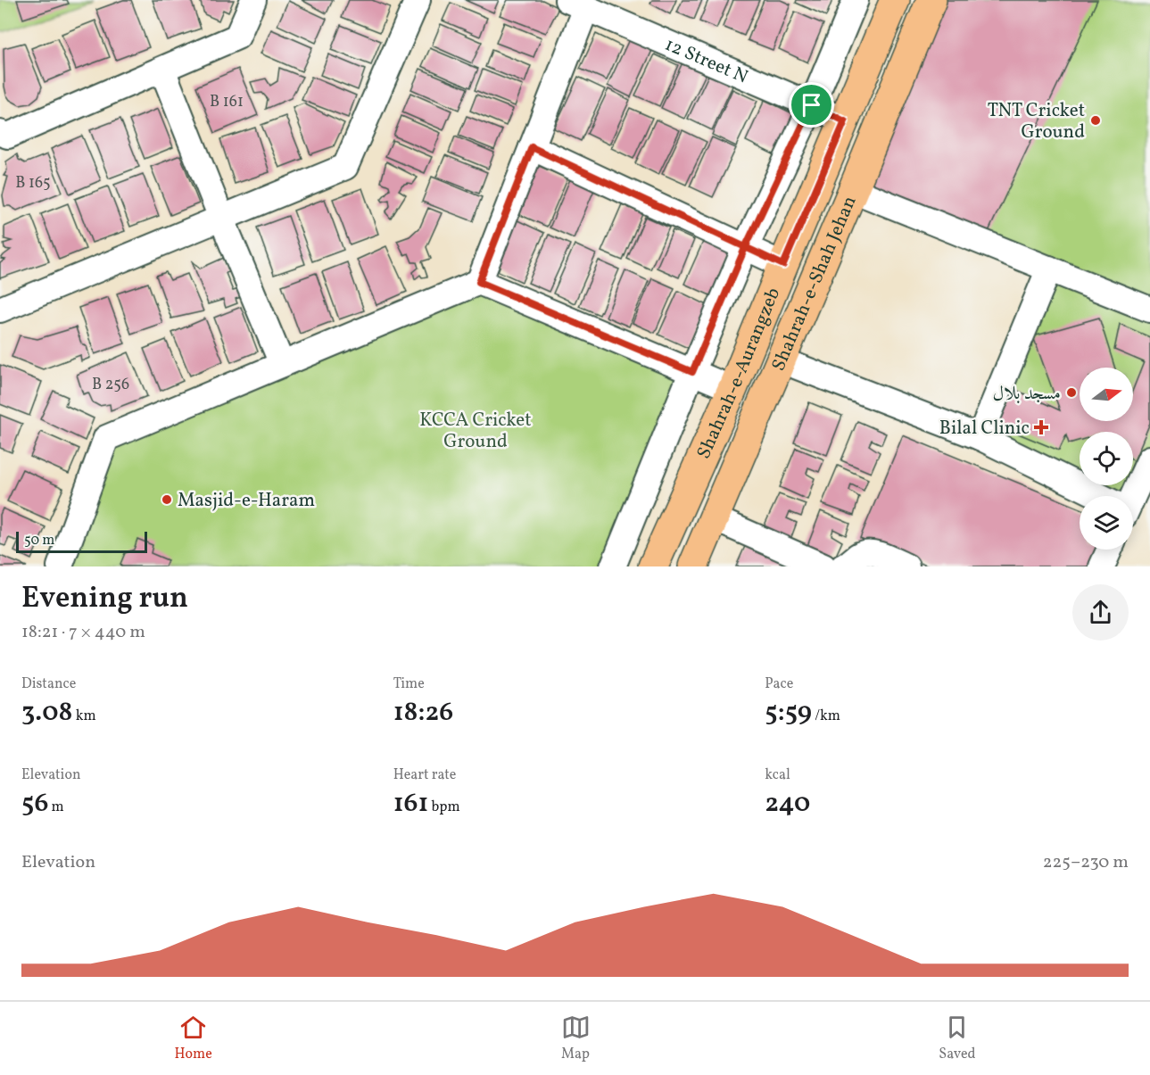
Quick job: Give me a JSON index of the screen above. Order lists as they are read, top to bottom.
{
  "streets": {
    "main road": ["Shahrah-e-Shah Jehan", "Shahrah-e-Aurangzeb"],
    "street": ["12 Street N"]
  },
  "crossings": [
    ["12 Street N", "Shahrah-e-Aurangzeb"]
  ],
  "parks": ["KCCA Cricket Ground"],
  "places": {
    "other": ["TNT Cricket Ground", "مسجد بلال", "Masjid-e-Haram"],
    "health": ["Bilal Clinic"]
  },
  "house_numbers": ["B 161", "B 165", "B 256"],
  "scale_bar": "50 m",
  "north": "right",
  "page": {
    "scale": "50 m",
    "heading": ["Evening run", "18:21 · 7 × 440 m"],
    "stats": [
      ["Distance", "3.08 km"],
      ["Time", "18:26"],
      ["Pace", "5:59 /km"],
      ["Elevation", "56 m"],
      ["Heart rate", "161 bpm"],
      ["kcal", "240"]
    ],
    "chart": ["Elevation", "225–230 m"],
    "tabs": ["Home", "Map", "Saved"]
  }
}
